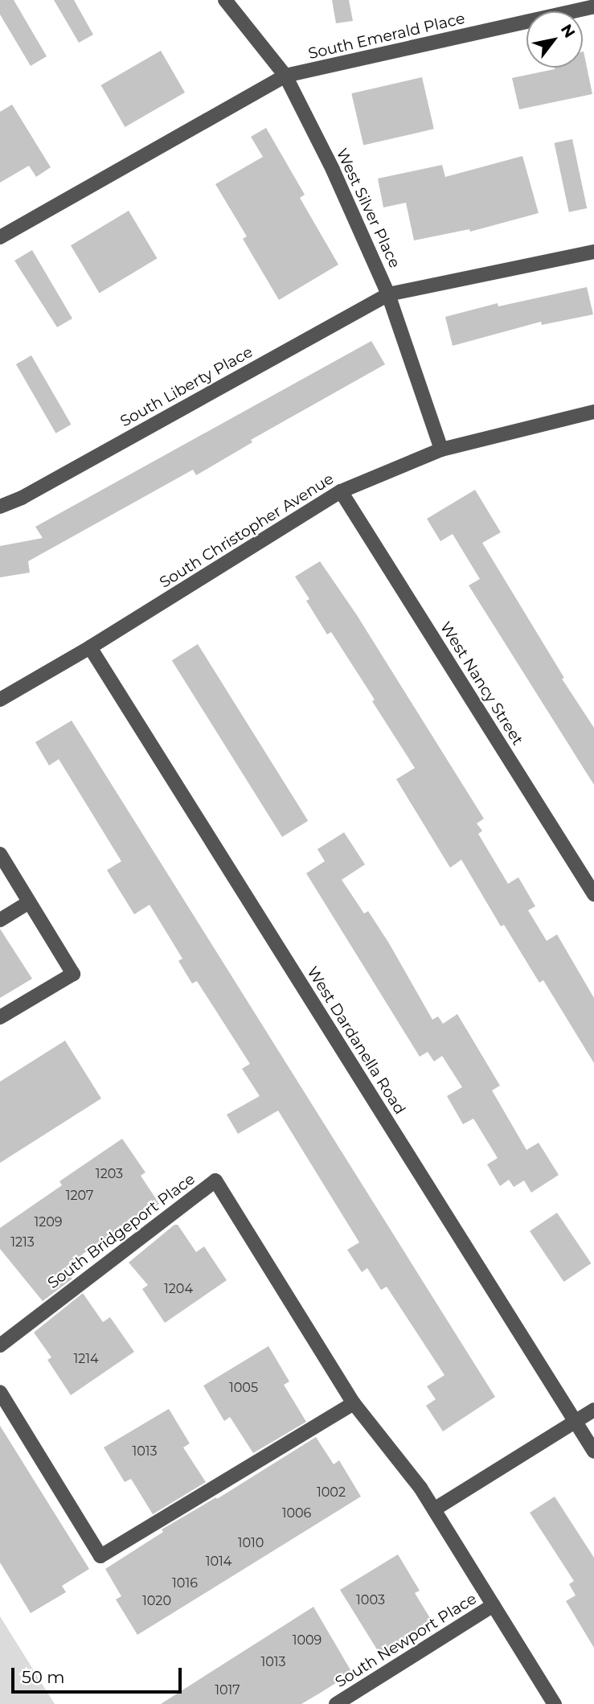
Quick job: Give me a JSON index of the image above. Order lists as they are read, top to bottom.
{
  "streets": {
    "street": [
      "South Emerald Place",
      "West Silver Place",
      "South Liberty Place",
      "South Christopher Avenue",
      "West Nancy Street",
      "West Dardanella Road",
      "South Bridgeport Place",
      "South Newport Place"
    ]
  },
  "crossings": [
    ["South Emerald Place", "West Silver Place"],
    ["West Silver Place", "South Liberty Place"],
    ["West Silver Place", "South Christopher Avenue"],
    ["South Christopher Avenue", "West Nancy Street"],
    ["South Christopher Avenue", "West Dardanella Road"],
    ["South Bridgeport Place", "South Newport Place"]
  ],
  "house_numbers": [
    "1203",
    "1207",
    "1209",
    "1213",
    "1204",
    "1214",
    "1005",
    "1013",
    "1002",
    "1006",
    "1010",
    "1014",
    "1016",
    "1003",
    "1020",
    "1009",
    "1013",
    "1017"
  ],
  "scale_bar": "50 m",
  "north": "top right"
}
